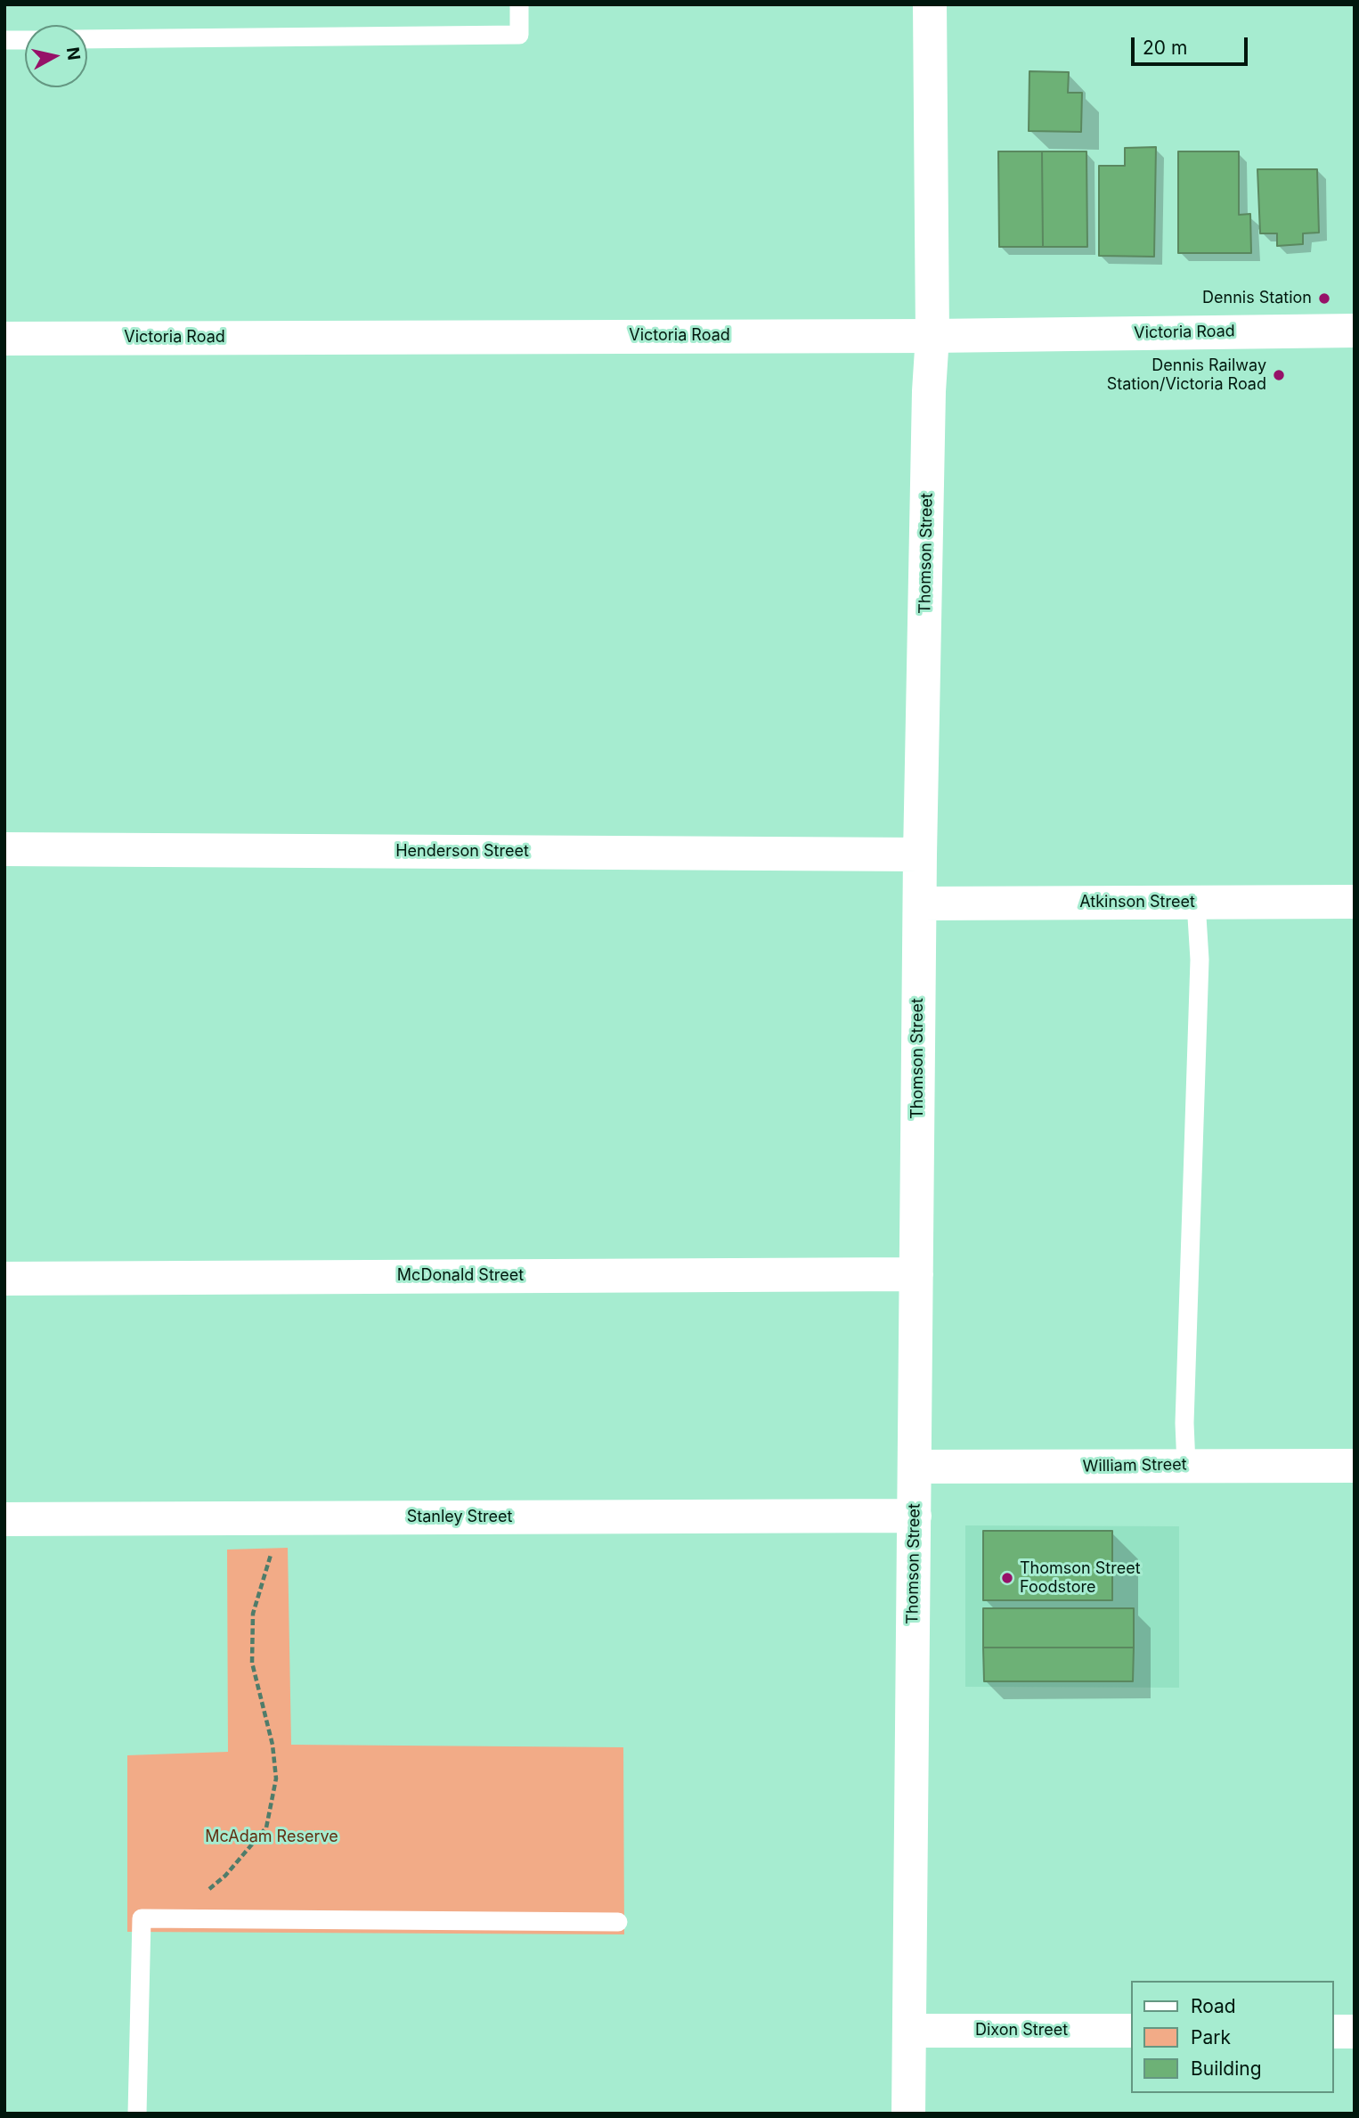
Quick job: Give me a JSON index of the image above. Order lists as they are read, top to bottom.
{
  "streets": {
    "street": [
      "Victoria Road",
      "Thomson Street",
      "Henderson Street",
      "Atkinson Street",
      "McDonald Street",
      "William Street",
      "Stanley Street",
      "Dixon Street"
    ]
  },
  "crossings": [
    ["Victoria Road", "Thomson Street"],
    ["Thomson Street", "Henderson Street"],
    ["Thomson Street", "Atkinson Street"],
    ["Thomson Street", "McDonald Street"],
    ["Thomson Street", "William Street"],
    ["Thomson Street", "Stanley Street"],
    ["Thomson Street", "Dixon Street"]
  ],
  "parks": ["McAdam Reserve"],
  "places": ["Dennis Station", "Dennis Railway Station/Victoria Road", "Thomson Street Foodstore"],
  "legend": ["Road", "Park", "Building"],
  "scale_bar": "20 m",
  "north": "right"
}
